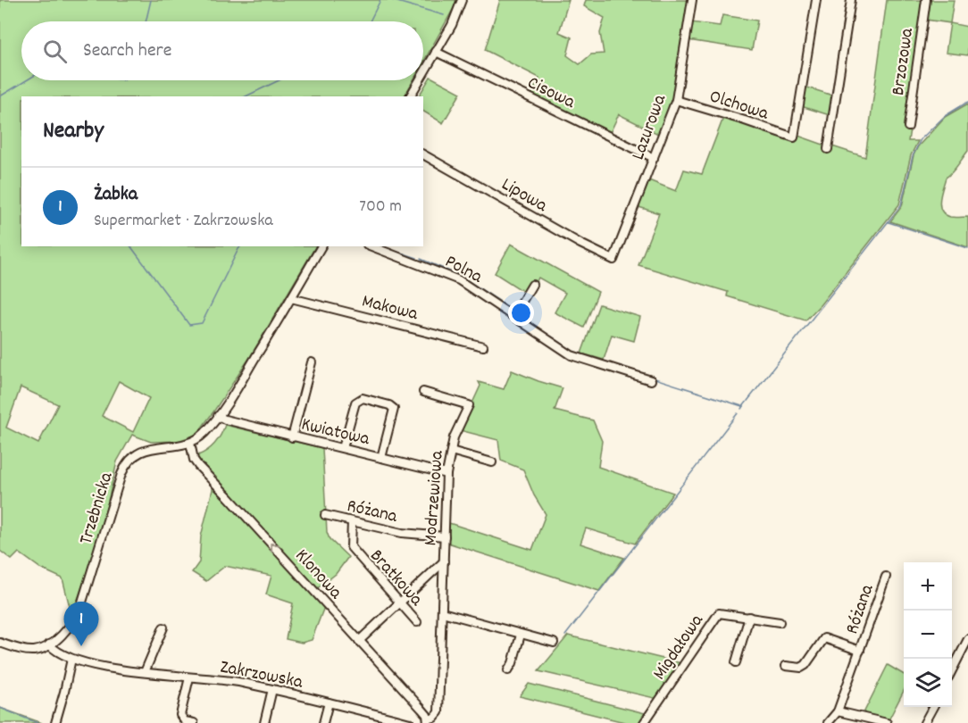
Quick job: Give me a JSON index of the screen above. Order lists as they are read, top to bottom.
{
  "streets": {
    "street": [
      "Brzozowa",
      "Cisowa",
      "Olchowa",
      "Lazurowa",
      "Lipowa",
      "Polna",
      "Makowa",
      "Kwiatowa",
      "Modrzewiowa",
      "Trzebnicka",
      "Różana",
      "Klonowa",
      "Bratkowa",
      "Migdałowa",
      "Zakrzowska"
    ]
  },
  "crossings": [
    ["Cisowa", "Lazurowa"],
    ["Olchowa", "Lazurowa"],
    ["Lazurowa", "Lipowa"],
    ["Kwiatowa", "Modrzewiowa"],
    ["Modrzewiowa", "Różana"],
    ["Modrzewiowa", "Klonowa"],
    ["Trzebnicka", "Klonowa"],
    ["Trzebnicka", "Zakrzowska"],
    ["Różana", "Bratkowa"]
  ],
  "one_way": ["Klonowa"],
  "page": {
    "search": "Search here",
    "heading": "Nearby",
    "list": [
      {
        "mark": "1",
        "name": "Żabka",
        "note": "Supermarket · Zakrzowska",
        "value": "700 m"
      }
    ],
    "map_buttons": ["+", "−"],
    "pins": "1"
  }
}
